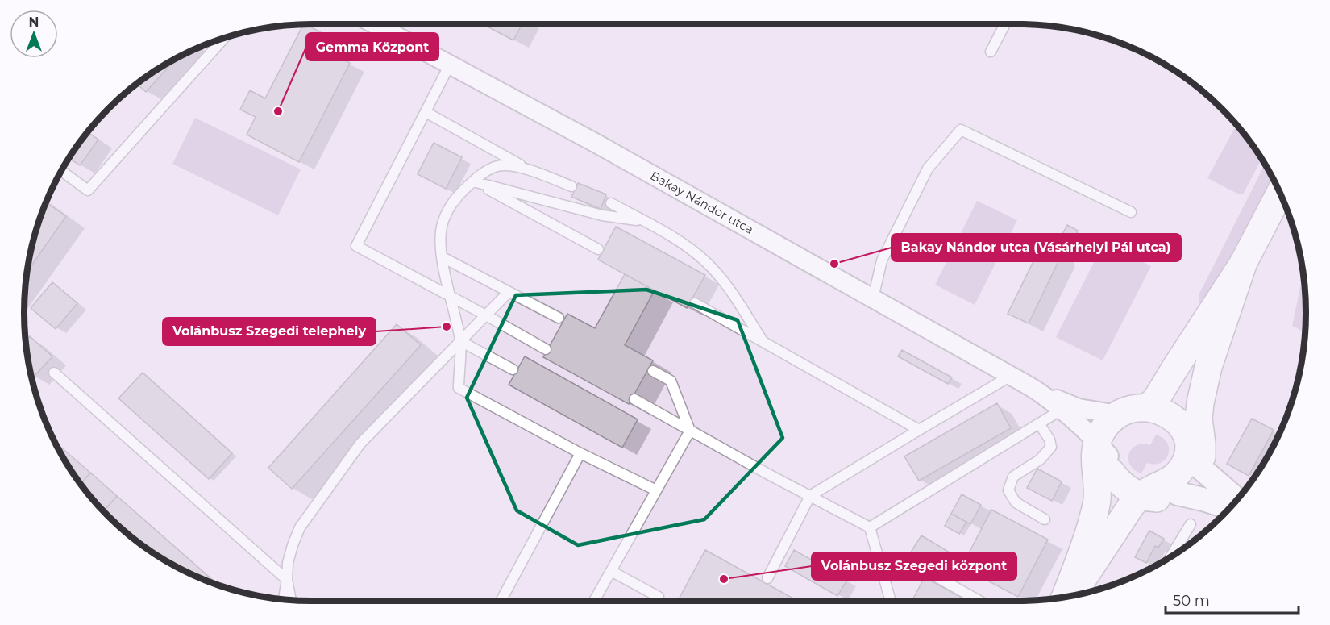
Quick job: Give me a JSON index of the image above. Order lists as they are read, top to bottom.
{
  "streets": {
    "street": ["Bakay Nándor utca"]
  },
  "places": [
    "Gemma Központ",
    "Bakay Nándor utca (Vásárhelyi Pál utca)",
    "Volánbusz Szegedi telephely",
    "Volánbusz Szegedi központ"
  ],
  "scale_bar": "50 m",
  "north": "top"
}
